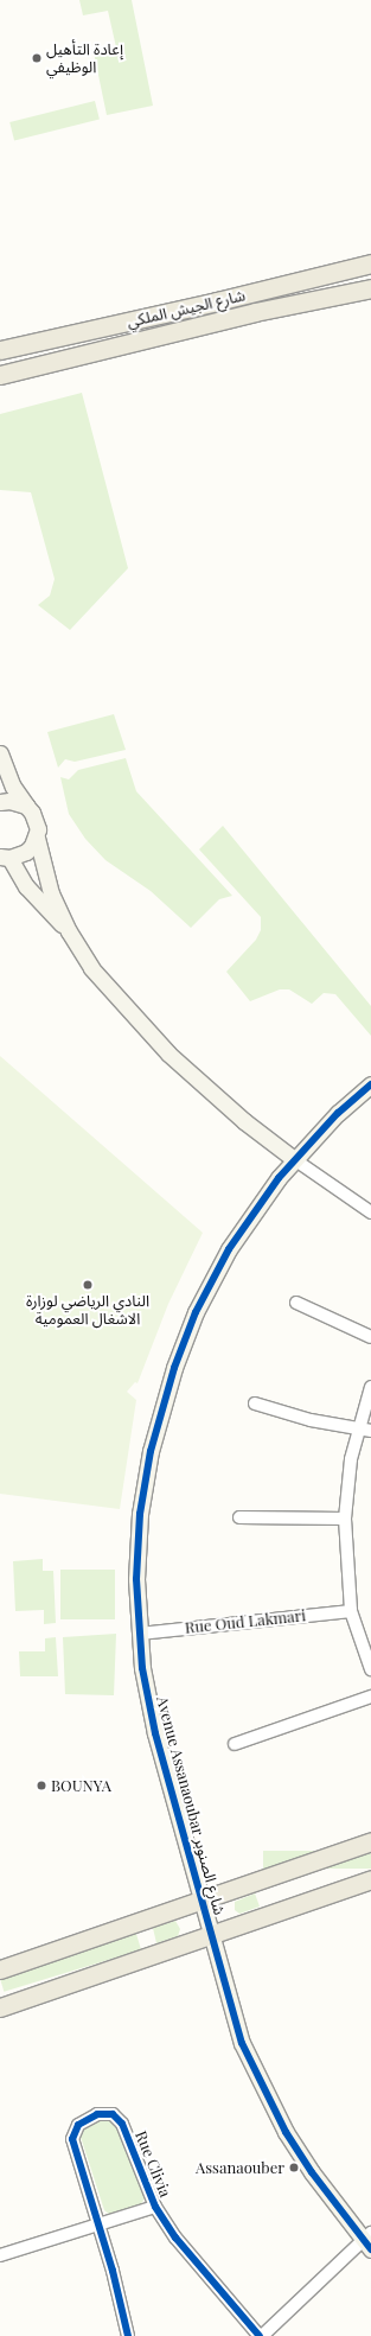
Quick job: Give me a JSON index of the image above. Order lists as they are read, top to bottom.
{
  "streets": {
    "main road": ["شارع الجيش الملكي"],
    "street": ["Rue Oud Lakmari", "Avenue Assanaoubar شارع الصنوبر", "Rue Clivia"]
  },
  "crossings": [
    ["Rue Oud Lakmari", "Avenue Assanaoubar شارع الصنوبر"]
  ],
  "places": [
    "إعادة التأهيل الوظيفي",
    "النادي الرياضي لوزارة الاشغال العمومية",
    "BOUNYA",
    "Assanaouber"
  ]
}
